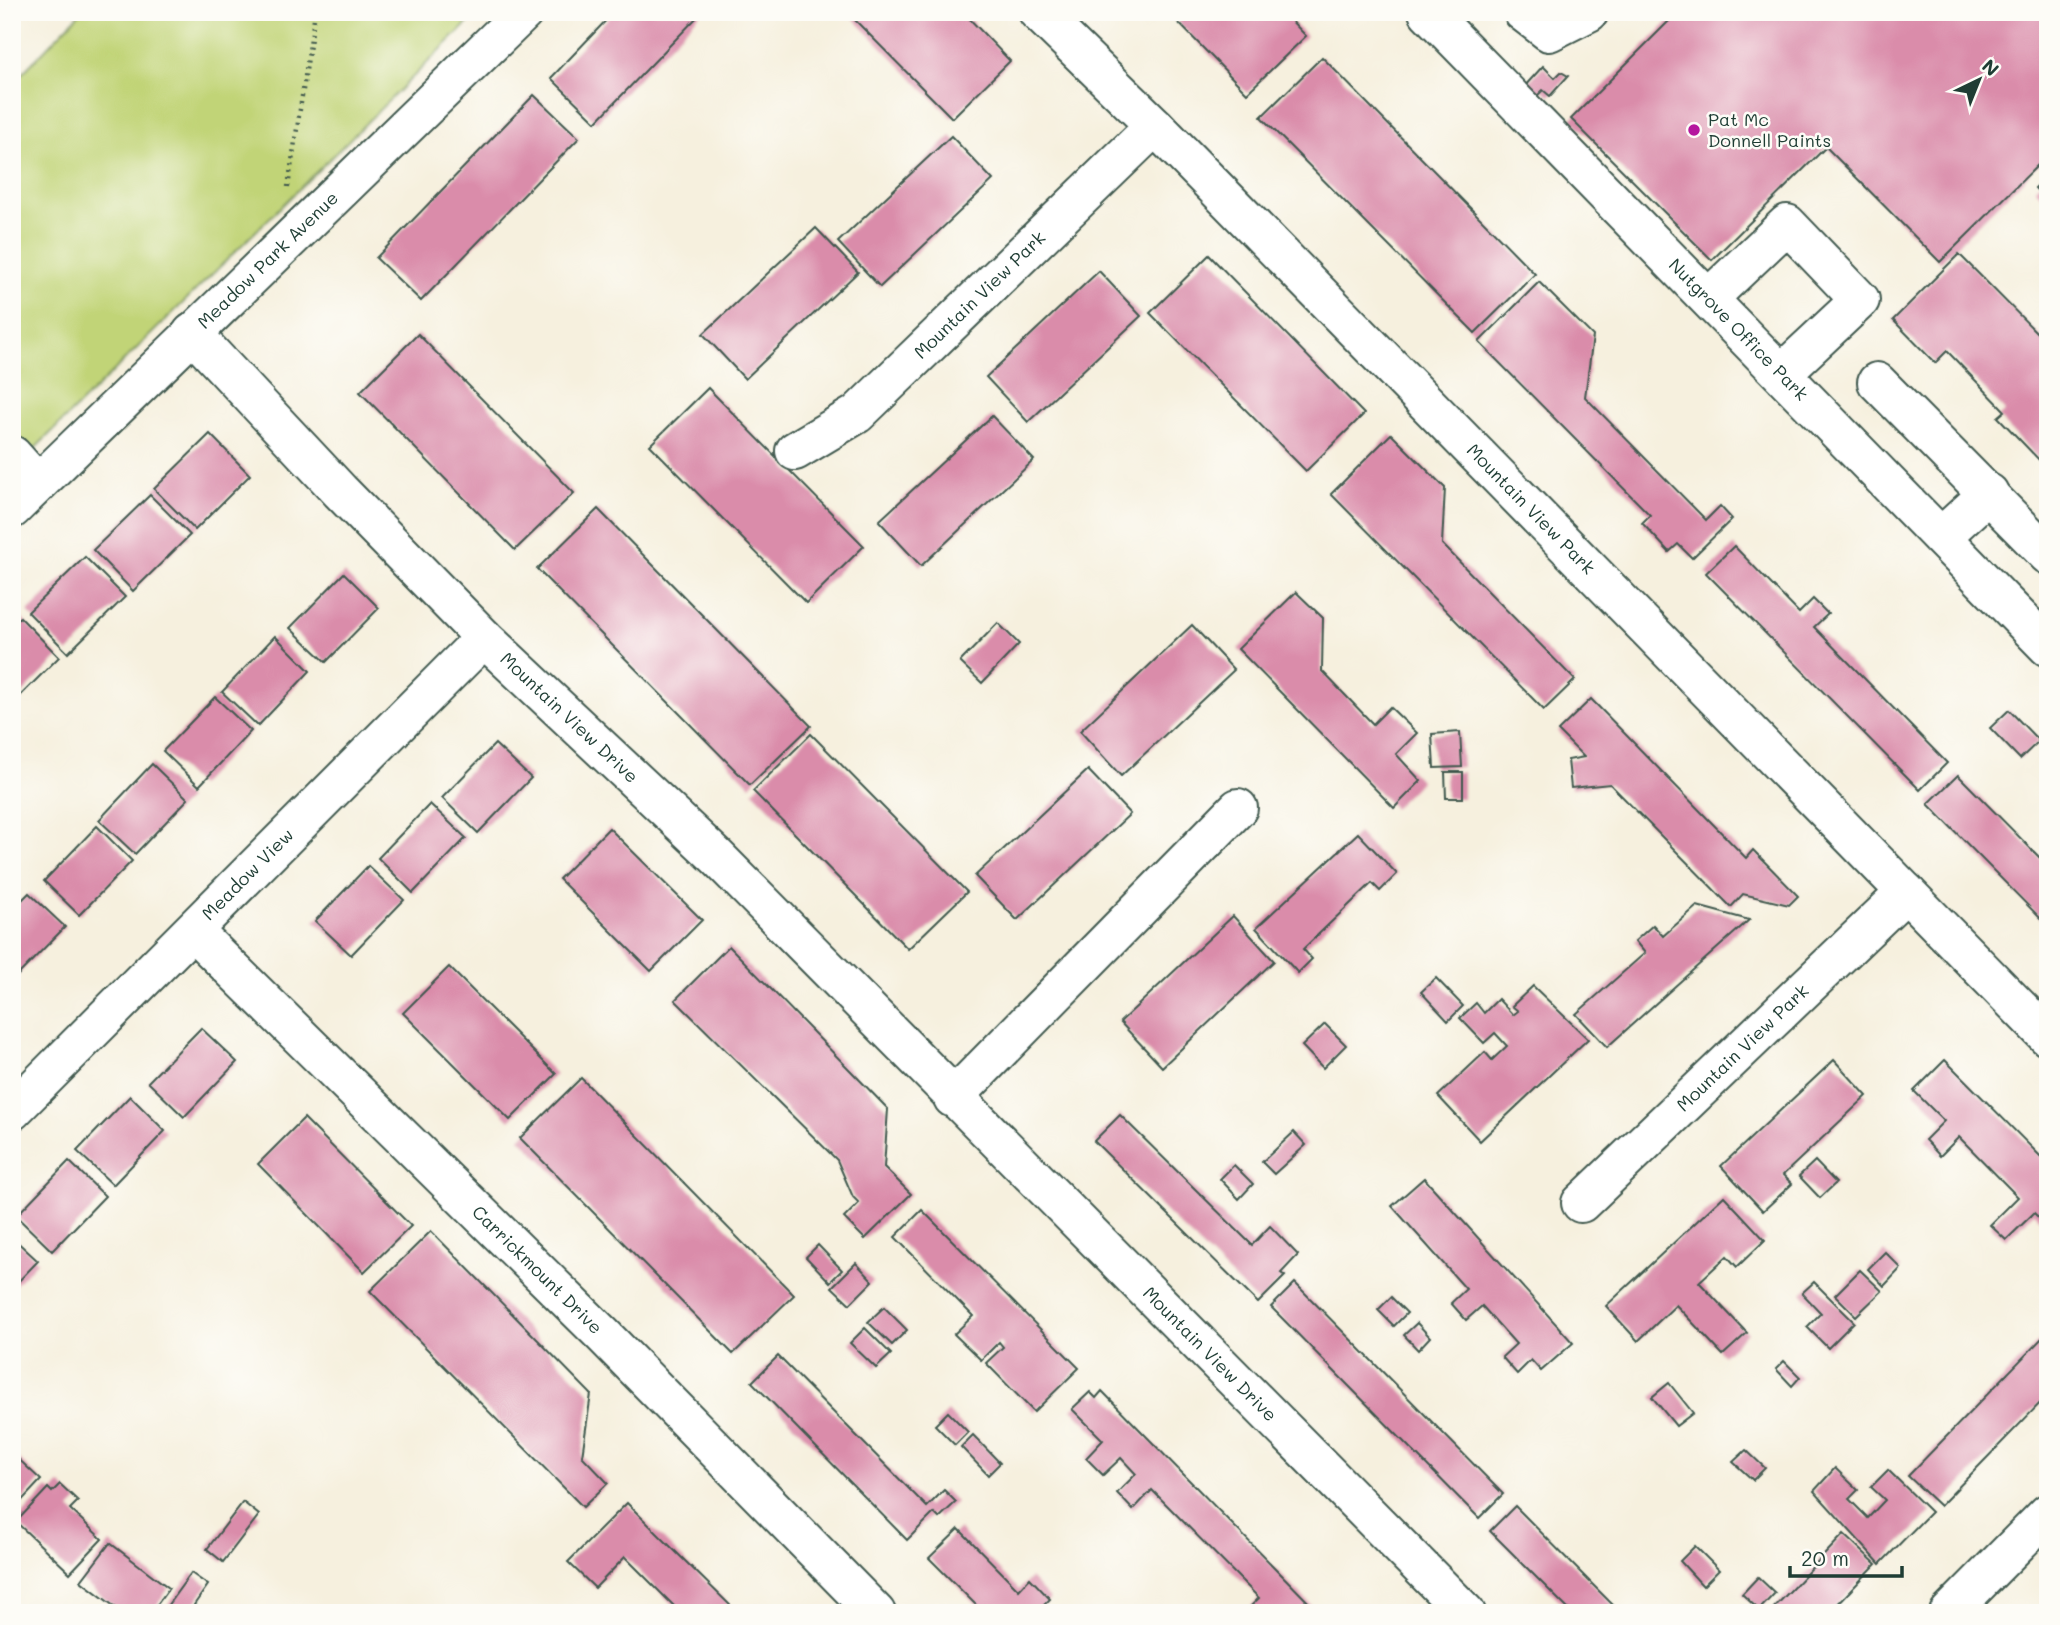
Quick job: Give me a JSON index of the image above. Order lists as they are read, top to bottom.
{
  "streets": {
    "street": [
      "Meadow Park Avenue",
      "Mountain View Park",
      "Nutgrove Office Park",
      "Mountain View Drive",
      "Meadow View",
      "Carrickmount Drive"
    ]
  },
  "crossings": [
    ["Meadow Park Avenue", "Mountain View Drive"],
    ["Mountain View Drive", "Meadow View"],
    ["Meadow View", "Carrickmount Drive"]
  ],
  "places": ["Pat Mc Donnell Paints"],
  "scale_bar": "20 m",
  "north": "top right"
}
